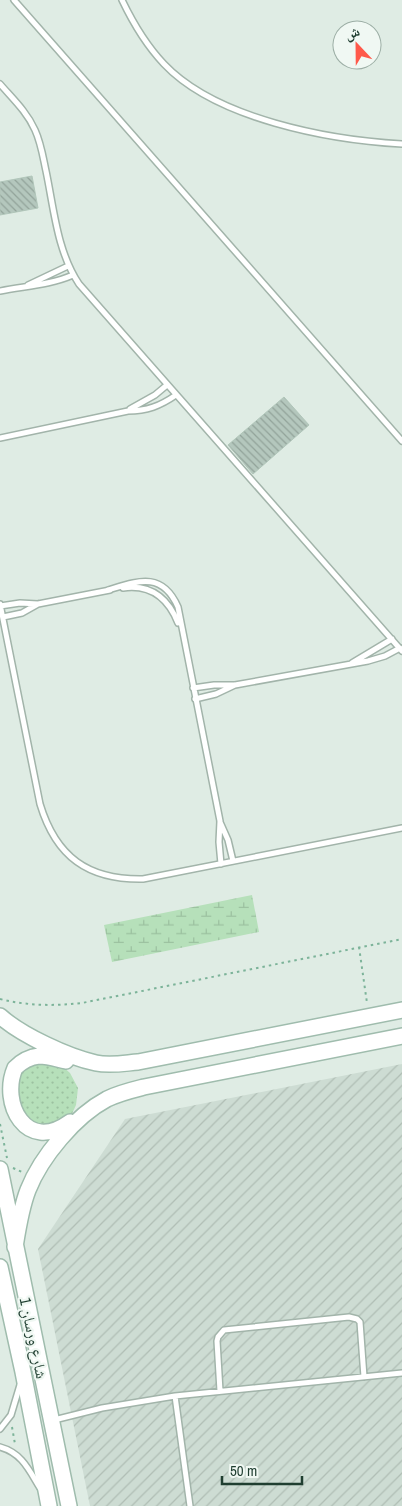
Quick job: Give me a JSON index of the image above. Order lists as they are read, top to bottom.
{
  "streets": {
    "street": ["شارع ورسان 1"]
  },
  "scale_bar": "50 m",
  "north": "top"
}
